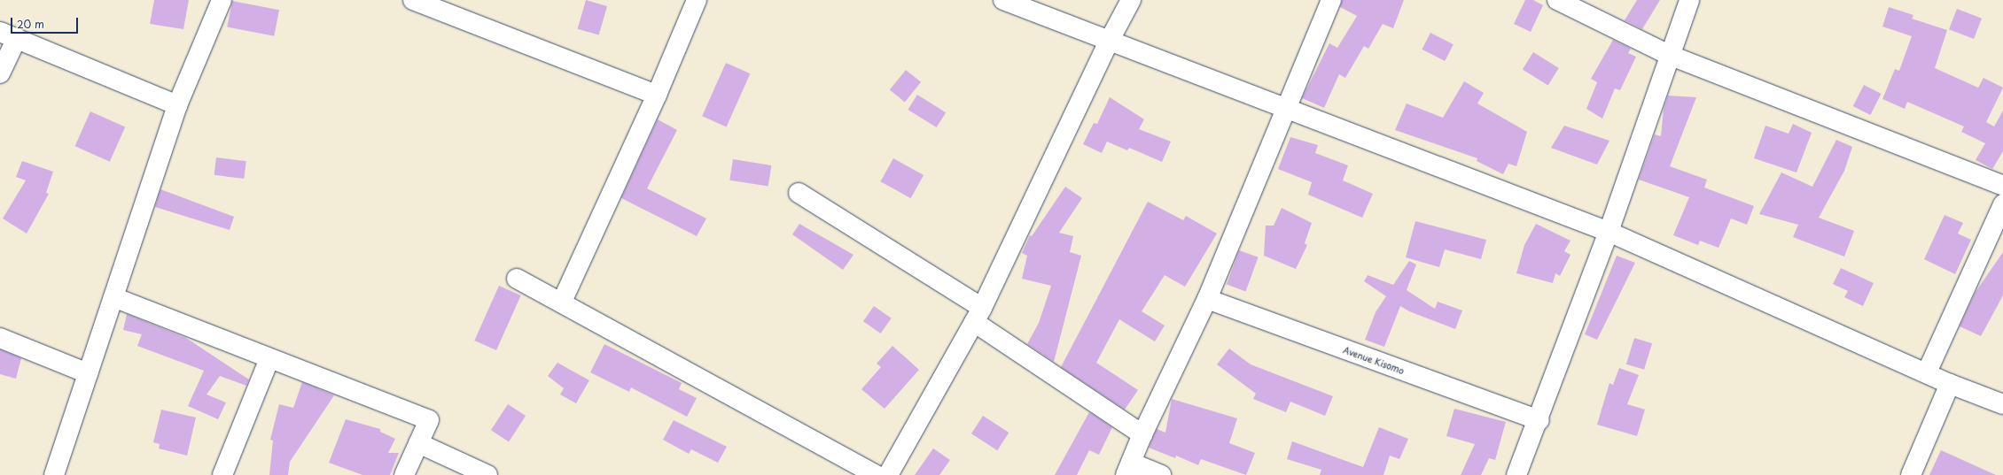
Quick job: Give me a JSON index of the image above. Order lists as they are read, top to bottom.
{
  "streets": {
    "street": ["Avenue Kisomo"]
  },
  "scale_bar": "20 m"
}
